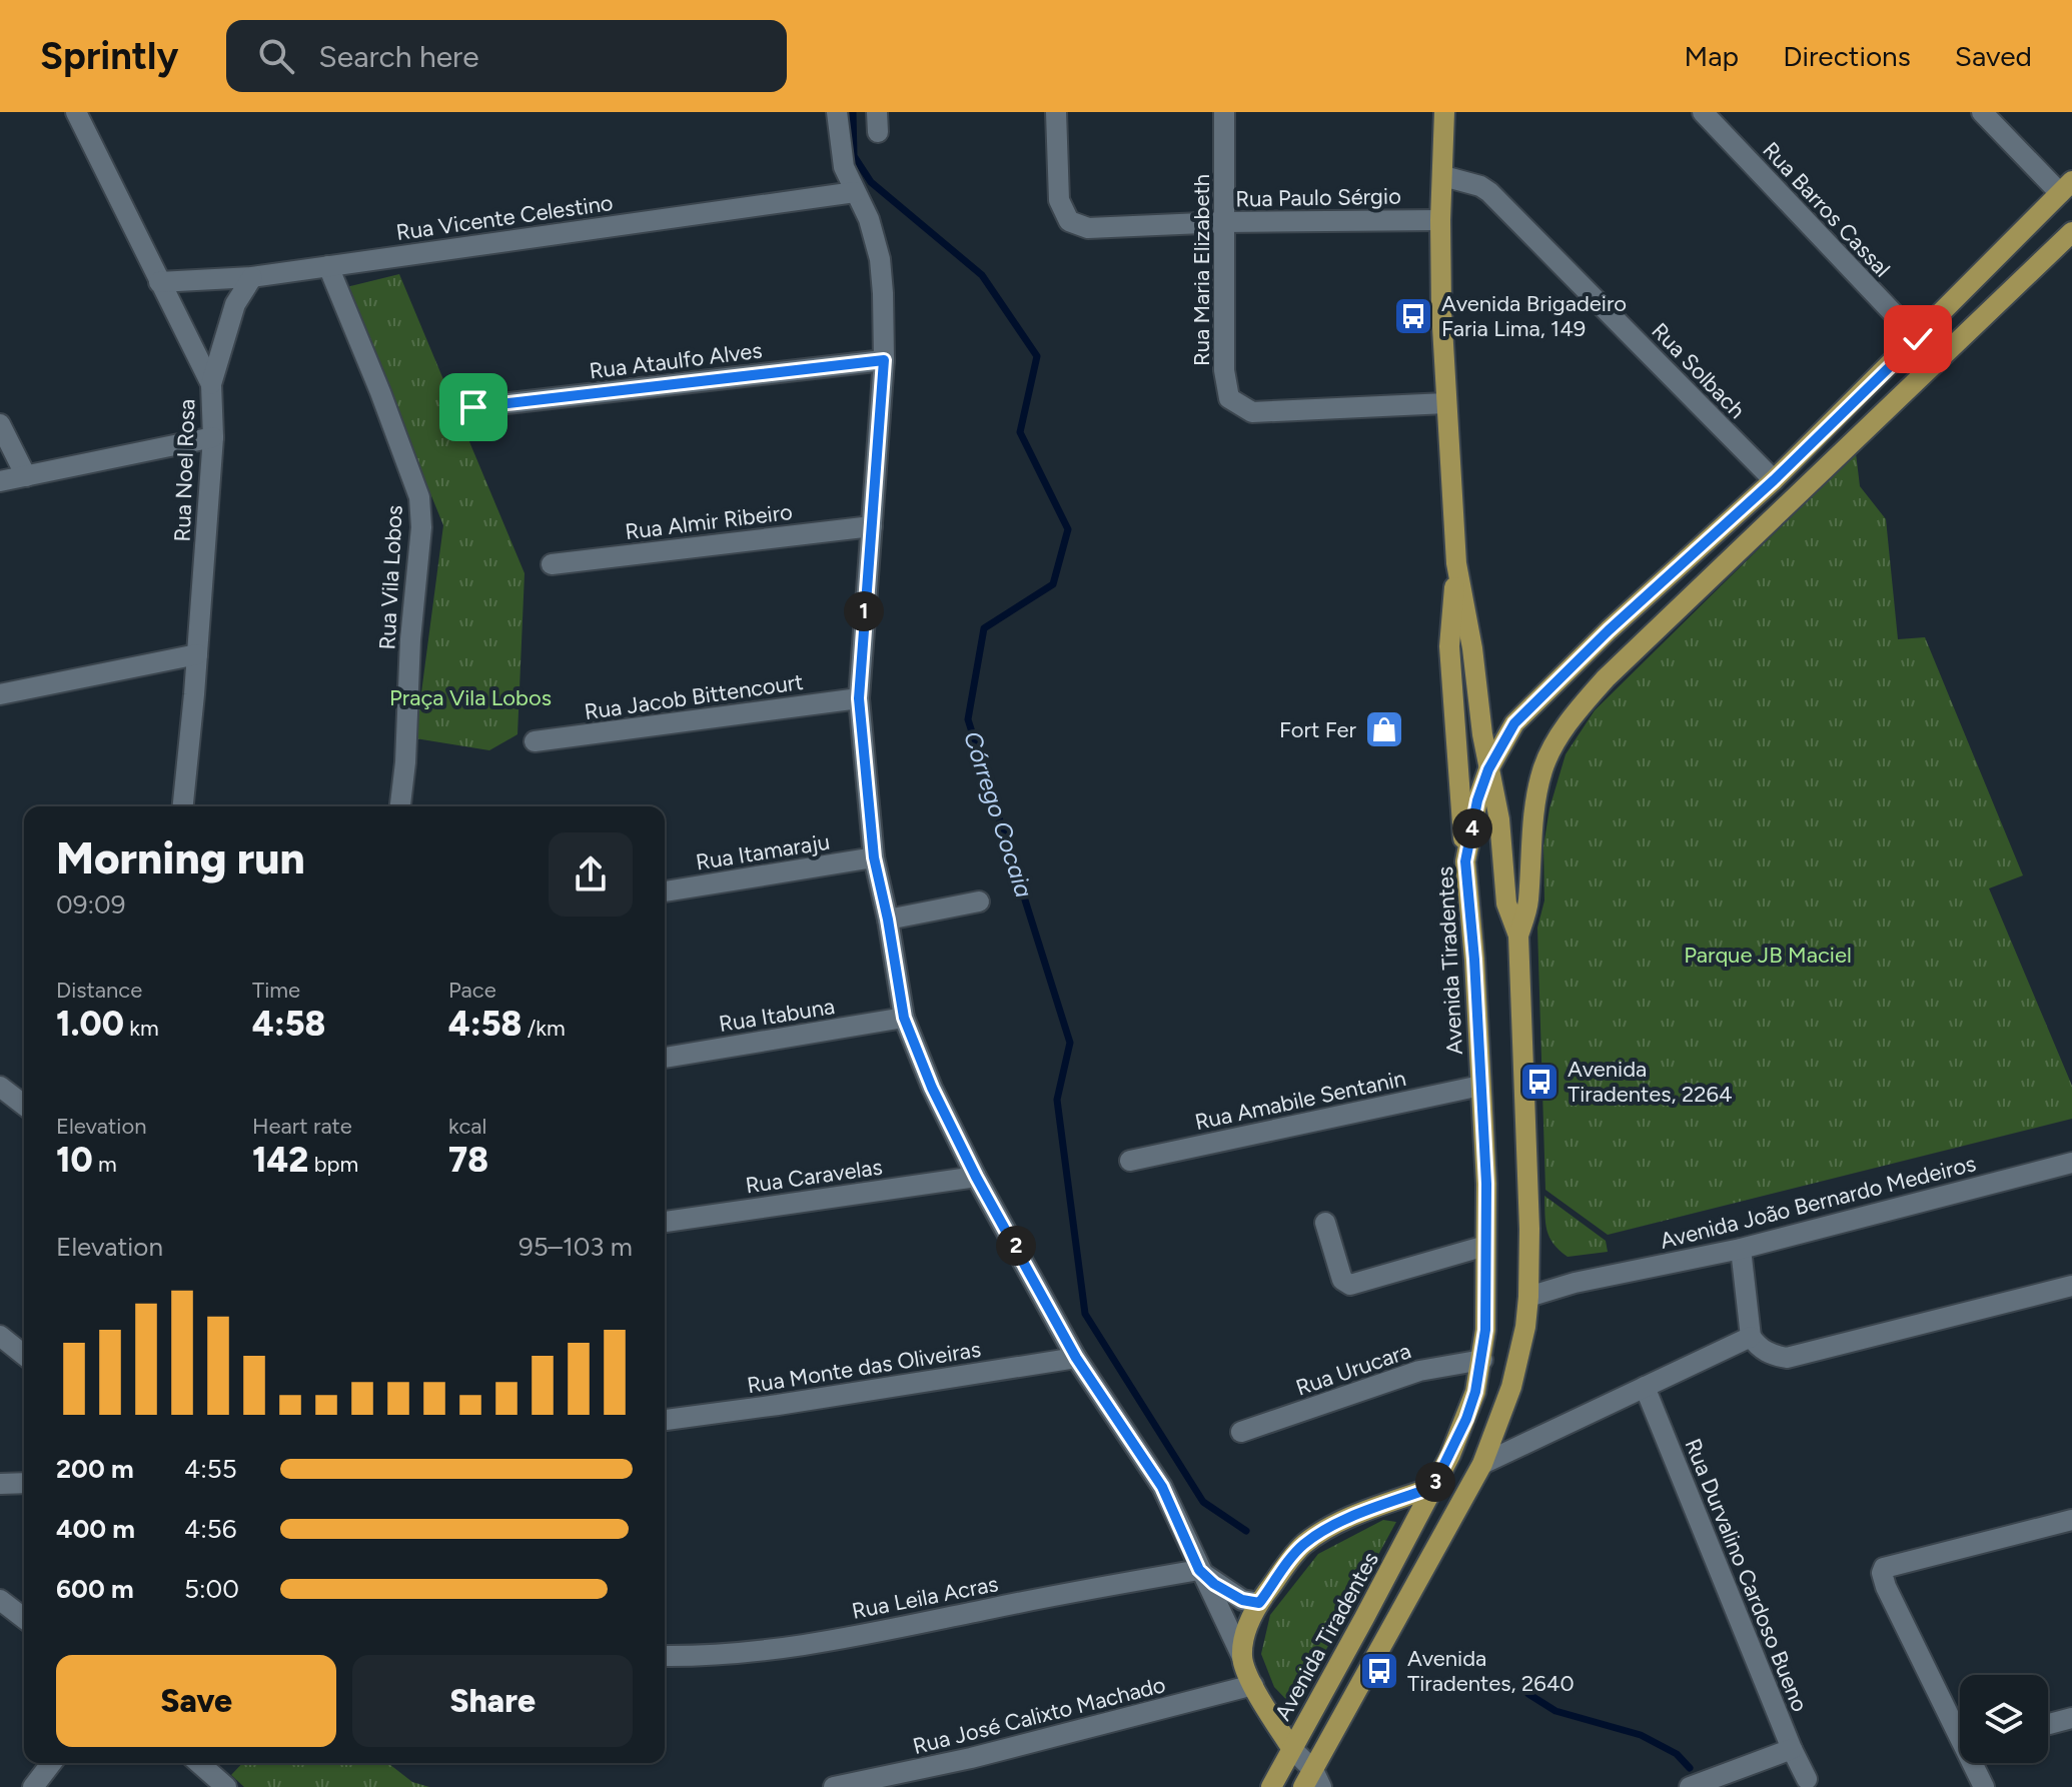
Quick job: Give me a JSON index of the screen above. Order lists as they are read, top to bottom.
{
  "streets": {
    "main road": ["Avenida Tiradentes"],
    "street": [
      "Rua Paulo Sérgio",
      "Rua Barros Cassal",
      "Rua Vicente Celestino",
      "Rua Maria Elizabeth",
      "Rua Ataulfo Alves",
      "Rua Solbach",
      "Rua Noel Rosa",
      "Rua Almir Ribeiro",
      "Rua Vila Lobos",
      "Rua Jacob Bittencourt",
      "Rua Itamaraju",
      "Rua Itabuna",
      "Rua Amabile Sentanin",
      "Rua Caravelas",
      "Avenida João Bernardo Medeiros",
      "Rua Monte das Oliveiras",
      "Rua Urucara",
      "Rua Durvalino Cardoso Bueno",
      "Rua Leila Acras",
      "Rua José Calixto Machado"
    ]
  },
  "crossings": [
    ["Rua Paulo Sérgio", "Rua Maria Elizabeth"],
    ["Rua Barros Cassal", "Avenida Tiradentes"],
    ["Rua Vicente Celestino", "Rua Noel Rosa"],
    ["Rua Vicente Celestino", "Rua Vila Lobos"],
    ["Rua Solbach", "Avenida Tiradentes"],
    ["Avenida Tiradentes", "Rua Amabile Sentanin"],
    ["Avenida Tiradentes", "Rua Urucara"]
  ],
  "water": ["Córrego Cocaia"],
  "parks": ["Praça Vila Lobos", "Parque JB Maciel"],
  "places": {
    "bus stop": ["Avenida Brigadeiro Faria Lima, 149", "Avenida Tiradentes, 2264", "Avenida Tiradentes, 2640"],
    "shop": ["Fort Fer"]
  },
  "page": {
    "header": "Sprintly",
    "search": "Search here",
    "nav": ["Map", "Directions", "Saved"],
    "pins": [
      "1",
      "4",
      "2",
      "3"
    ],
    "heading": ["Morning run", "09:09"],
    "stats": [
      ["Distance", "1.00 km"],
      ["Time", "4:58"],
      ["Pace", "4:58 /km"],
      ["Elevation", "10 m"],
      ["Heart rate", "142 bpm"],
      ["kcal", "78"]
    ],
    "chart": ["Elevation", "95–103 m"],
    "list": [
      {
        "name": "200 m",
        "note": "4:55"
      },
      {
        "name": "400 m",
        "note": "4:56"
      },
      {
        "name": "600 m",
        "note": "5:00"
      }
    ],
    "buttons": ["Save", "Share"]
  }
}
